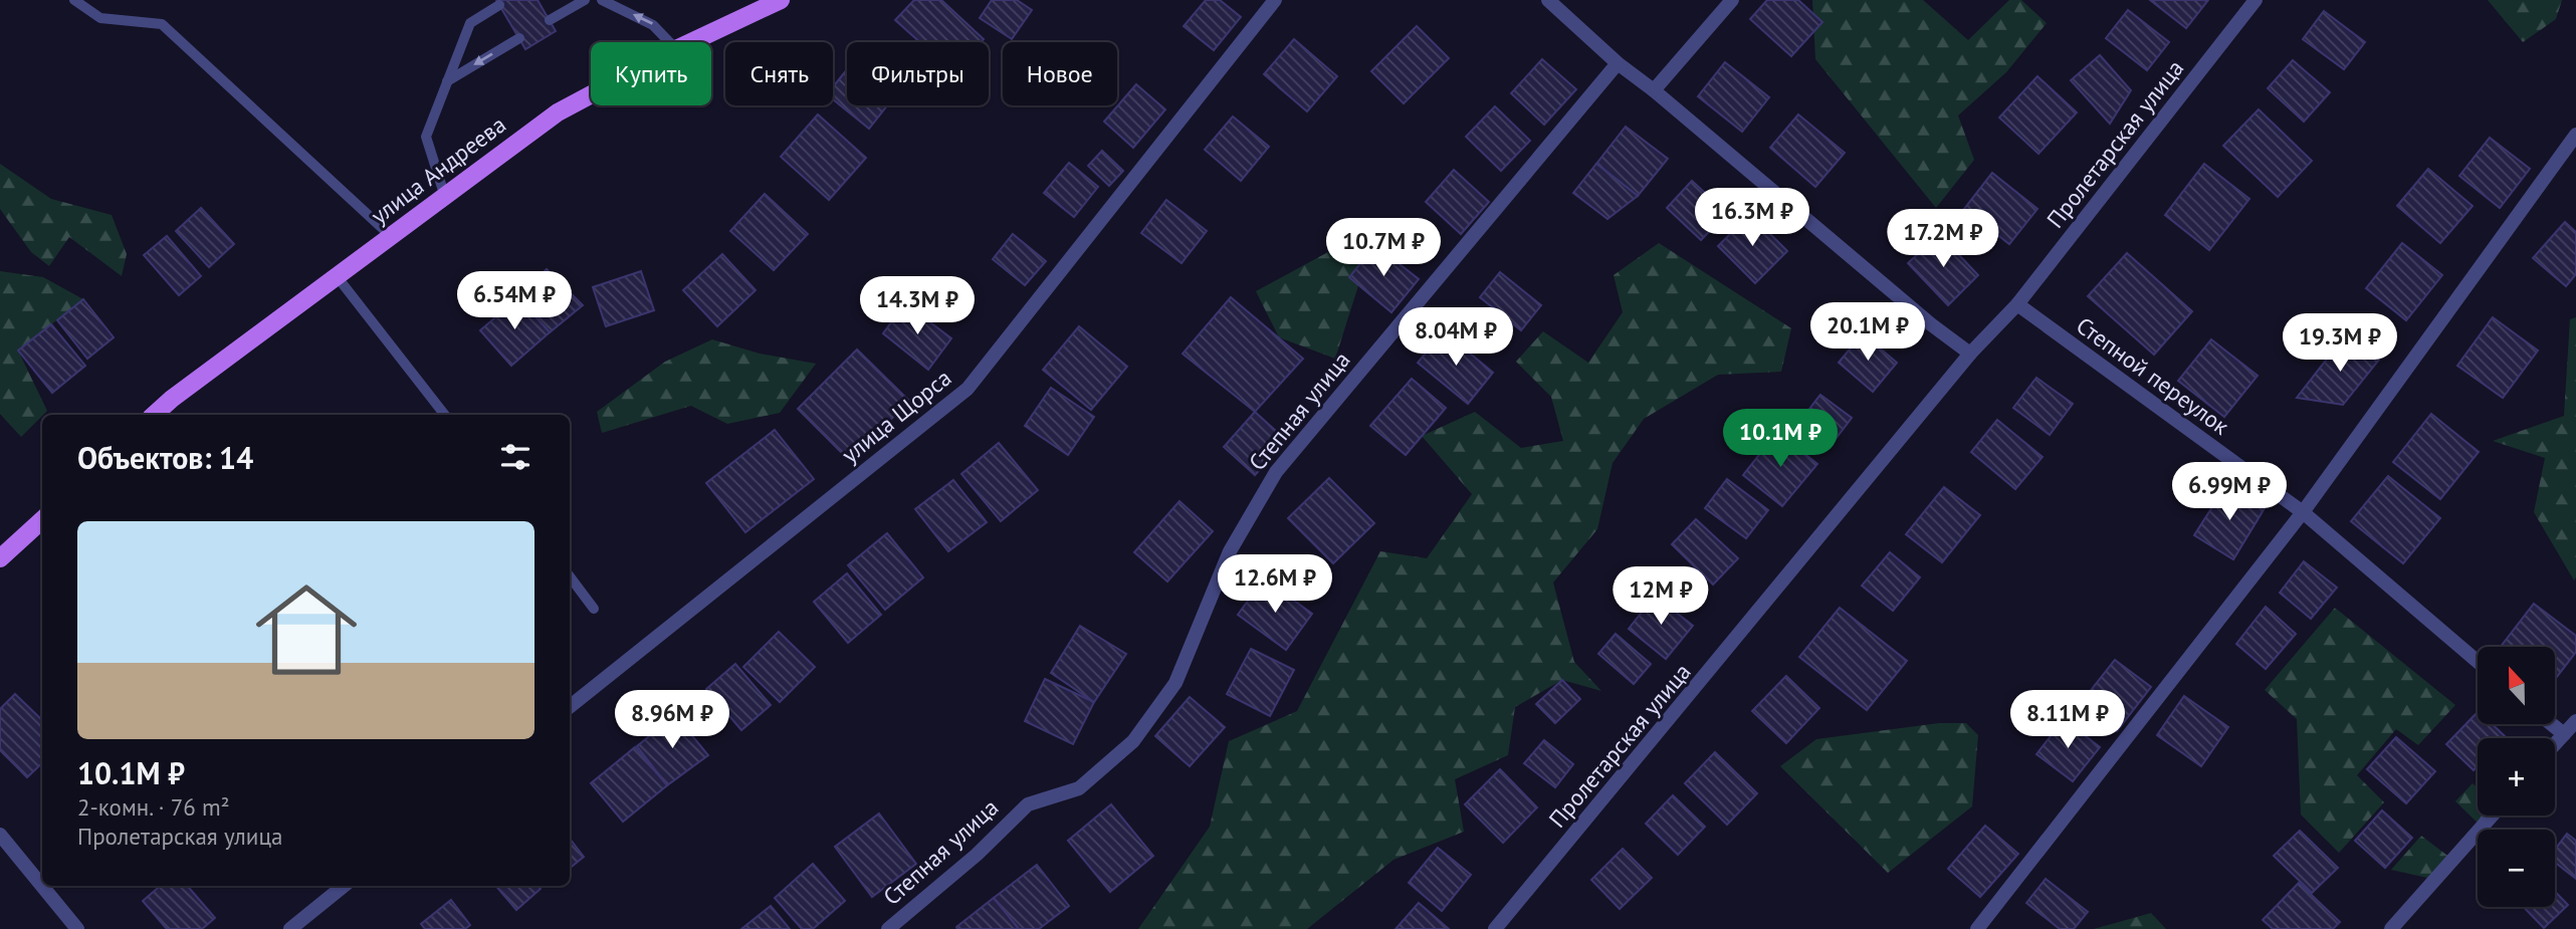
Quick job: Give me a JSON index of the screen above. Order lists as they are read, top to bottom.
{
  "streets": {
    "main road": ["улица Андреева"],
    "street": [
      "Пролетарская улица",
      "Степной переулок",
      "Степная улица",
      "улица Щорса"
    ]
  },
  "crossings": [
    ["Пролетарская улица", "Степной переулок"]
  ],
  "north": "top",
  "page": {
    "chip": [
      "Купить",
      "Снять",
      "Фильтры",
      "Новое"
    ],
    "price": [
      "16.3M ₽",
      "17.2M ₽",
      "10.7M ₽",
      "6.54M ₽",
      "14.3M ₽",
      "20.1M ₽",
      "8.04M ₽",
      "19.3M ₽",
      "10.1M ₽",
      "6.99M ₽",
      "12.6M ₽",
      "12M ₽",
      "8.96M ₽",
      "8.11M ₽"
    ],
    "heading": "Объектов: 14",
    "list": [
      {
        "name": "10.1M ₽",
        "note": "2-комн. · 76 m² · Пролетарская улица"
      }
    ],
    "map_buttons": ["+", "−"]
  }
}
